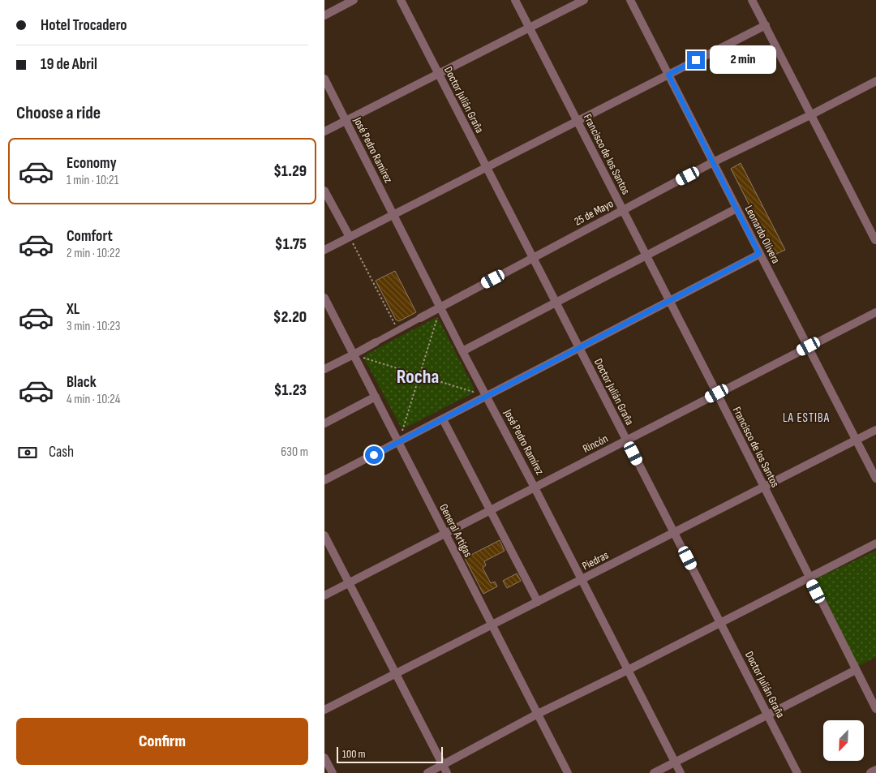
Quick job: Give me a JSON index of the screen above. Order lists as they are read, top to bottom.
{
  "streets": {
    "street": [
      "Doctor Julián Graña",
      "José Pedro Ramírez",
      "Francisco de los Santos",
      "25 de Mayo",
      "Leonardo Olivera",
      "Rincón",
      "General Artigas",
      "Piedras"
    ]
  },
  "crossings": [
    ["Doctor Julián Graña", "25 de Mayo"],
    ["Doctor Julián Graña", "Rincón"],
    ["Doctor Julián Graña", "Piedras"],
    ["José Pedro Ramírez", "25 de Mayo"],
    ["José Pedro Ramírez", "Rincón"],
    ["José Pedro Ramírez", "Piedras"],
    ["Francisco de los Santos", "25 de Mayo"],
    ["Francisco de los Santos", "Rincón"],
    ["Francisco de los Santos", "Piedras"],
    ["25 de Mayo", "Leonardo Olivera"],
    ["25 de Mayo", "General Artigas"],
    ["Leonardo Olivera", "Rincón"],
    ["Leonardo Olivera", "Piedras"],
    ["Rincón", "General Artigas"],
    ["General Artigas", "Piedras"]
  ],
  "districts": ["Rocha", "LA ESTIBA"],
  "scale_bar": "100 m",
  "north": "bottom left",
  "page": {
    "banner": ["Hotel Trocadero", "19 de Abril"],
    "bubble": "2 min",
    "heading": "Choose a ride",
    "list": [
      {
        "name": "Economy",
        "note": "1 min · 10:21",
        "value": "$1.29"
      },
      {
        "name": "Comfort",
        "note": "2 min · 10:22",
        "value": "$1.75"
      },
      {
        "name": "XL",
        "note": "3 min · 10:23",
        "value": "$2.20"
      },
      {
        "name": "Black",
        "note": "4 min · 10:24",
        "value": "$1.23"
      }
    ],
    "pay": ["Cash", "630 m"],
    "buttons": "Confirm",
    "scale": "100 m"
  }
}
